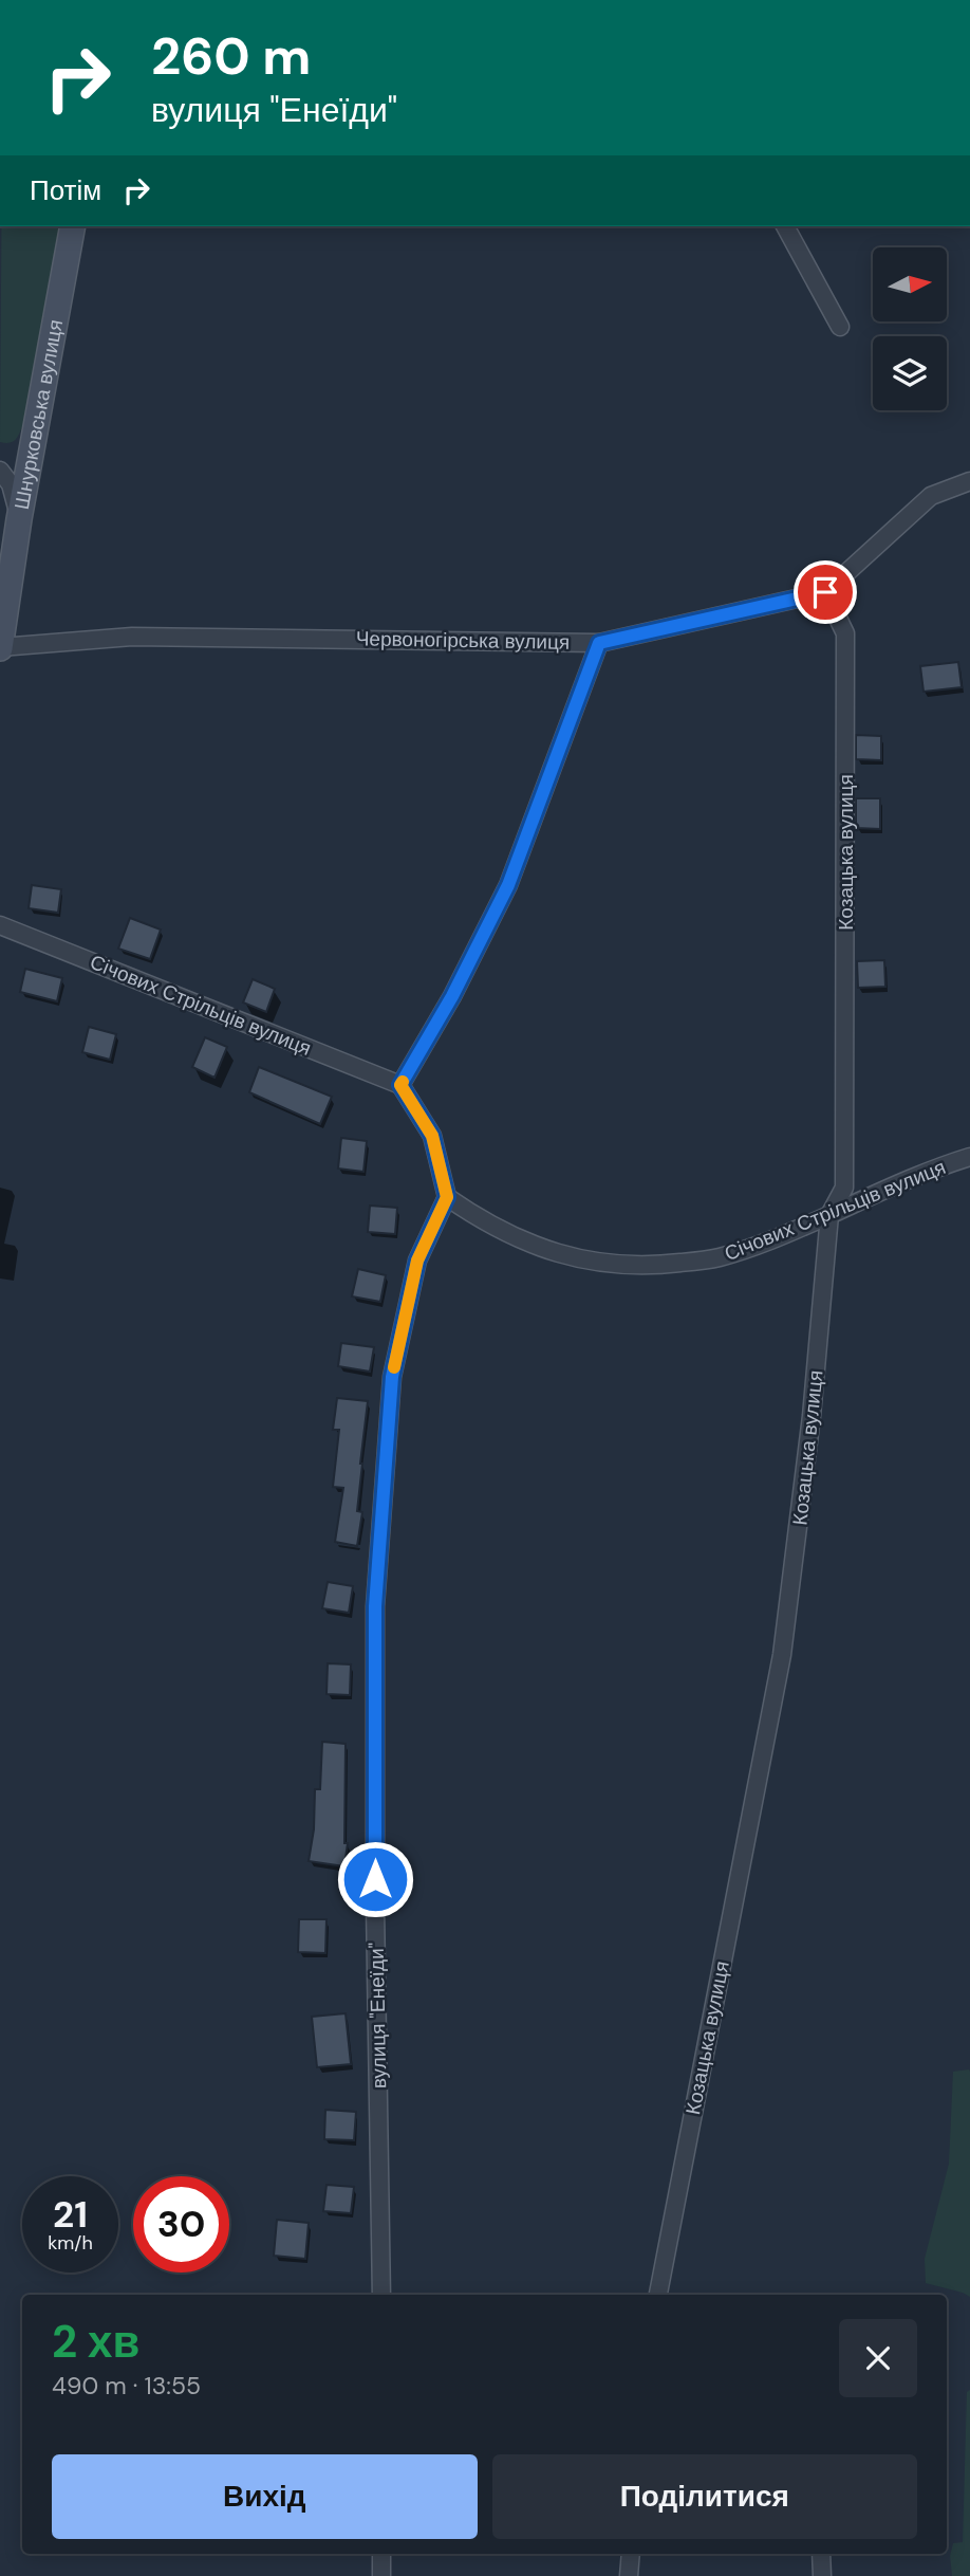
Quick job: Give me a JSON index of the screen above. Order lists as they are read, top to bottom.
{
  "streets": {
    "street": [
      "Шнурковська вулиця",
      "Червоногірська вулиця",
      "Козацька вулиця",
      "Січових Стрільців вулиця",
      "вулиця \"Енеїди\""
    ]
  },
  "crossings": [
    ["Шнурковська вулиця", "Червоногірська вулиця"],
    ["Червоногірська вулиця", "Козацька вулиця"],
    ["Козацька вулиця", "Січових Стрільців вулиця"],
    ["Січових Стрільців вулиця", "вулиця \"Енеїди\""]
  ],
  "north": "right",
  "page": {
    "turn": ["260 m", "вулиця \"Енеїди\""],
    "then": "Потім",
    "speed": "21 km/h",
    "limit": "30",
    "heading": ["2 хв", "490 m · 13:55"],
    "buttons": ["Вихід", "Поділитися"]
  }
}
